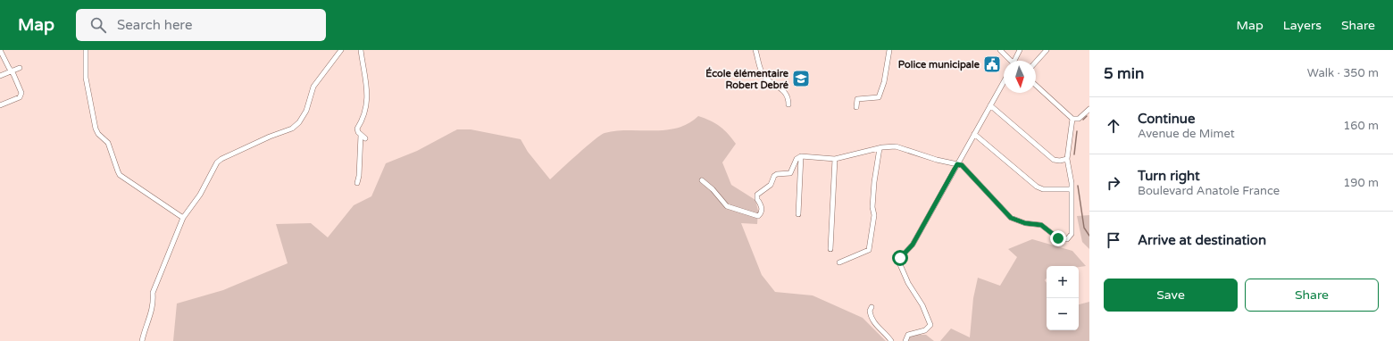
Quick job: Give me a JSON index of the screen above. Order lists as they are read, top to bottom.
{
  "places": {
    "public building": ["Police municipale"],
    "school or university": ["École élémentaire Robert Debré"]
  },
  "north": "bottom",
  "page": {
    "header": "Map",
    "search": "Search here",
    "nav": ["Map", "Layers", "Share"],
    "heading": ["5 min", "Walk · 350 m"],
    "list": [
      ["Continue", "Avenue de Mimet", "160 m"],
      ["Turn right", "Boulevard Anatole France", "190 m"],
      "Arrive at destination"
    ],
    "map_buttons": ["+", "−"],
    "buttons": ["Save", "Share"]
  }
}
